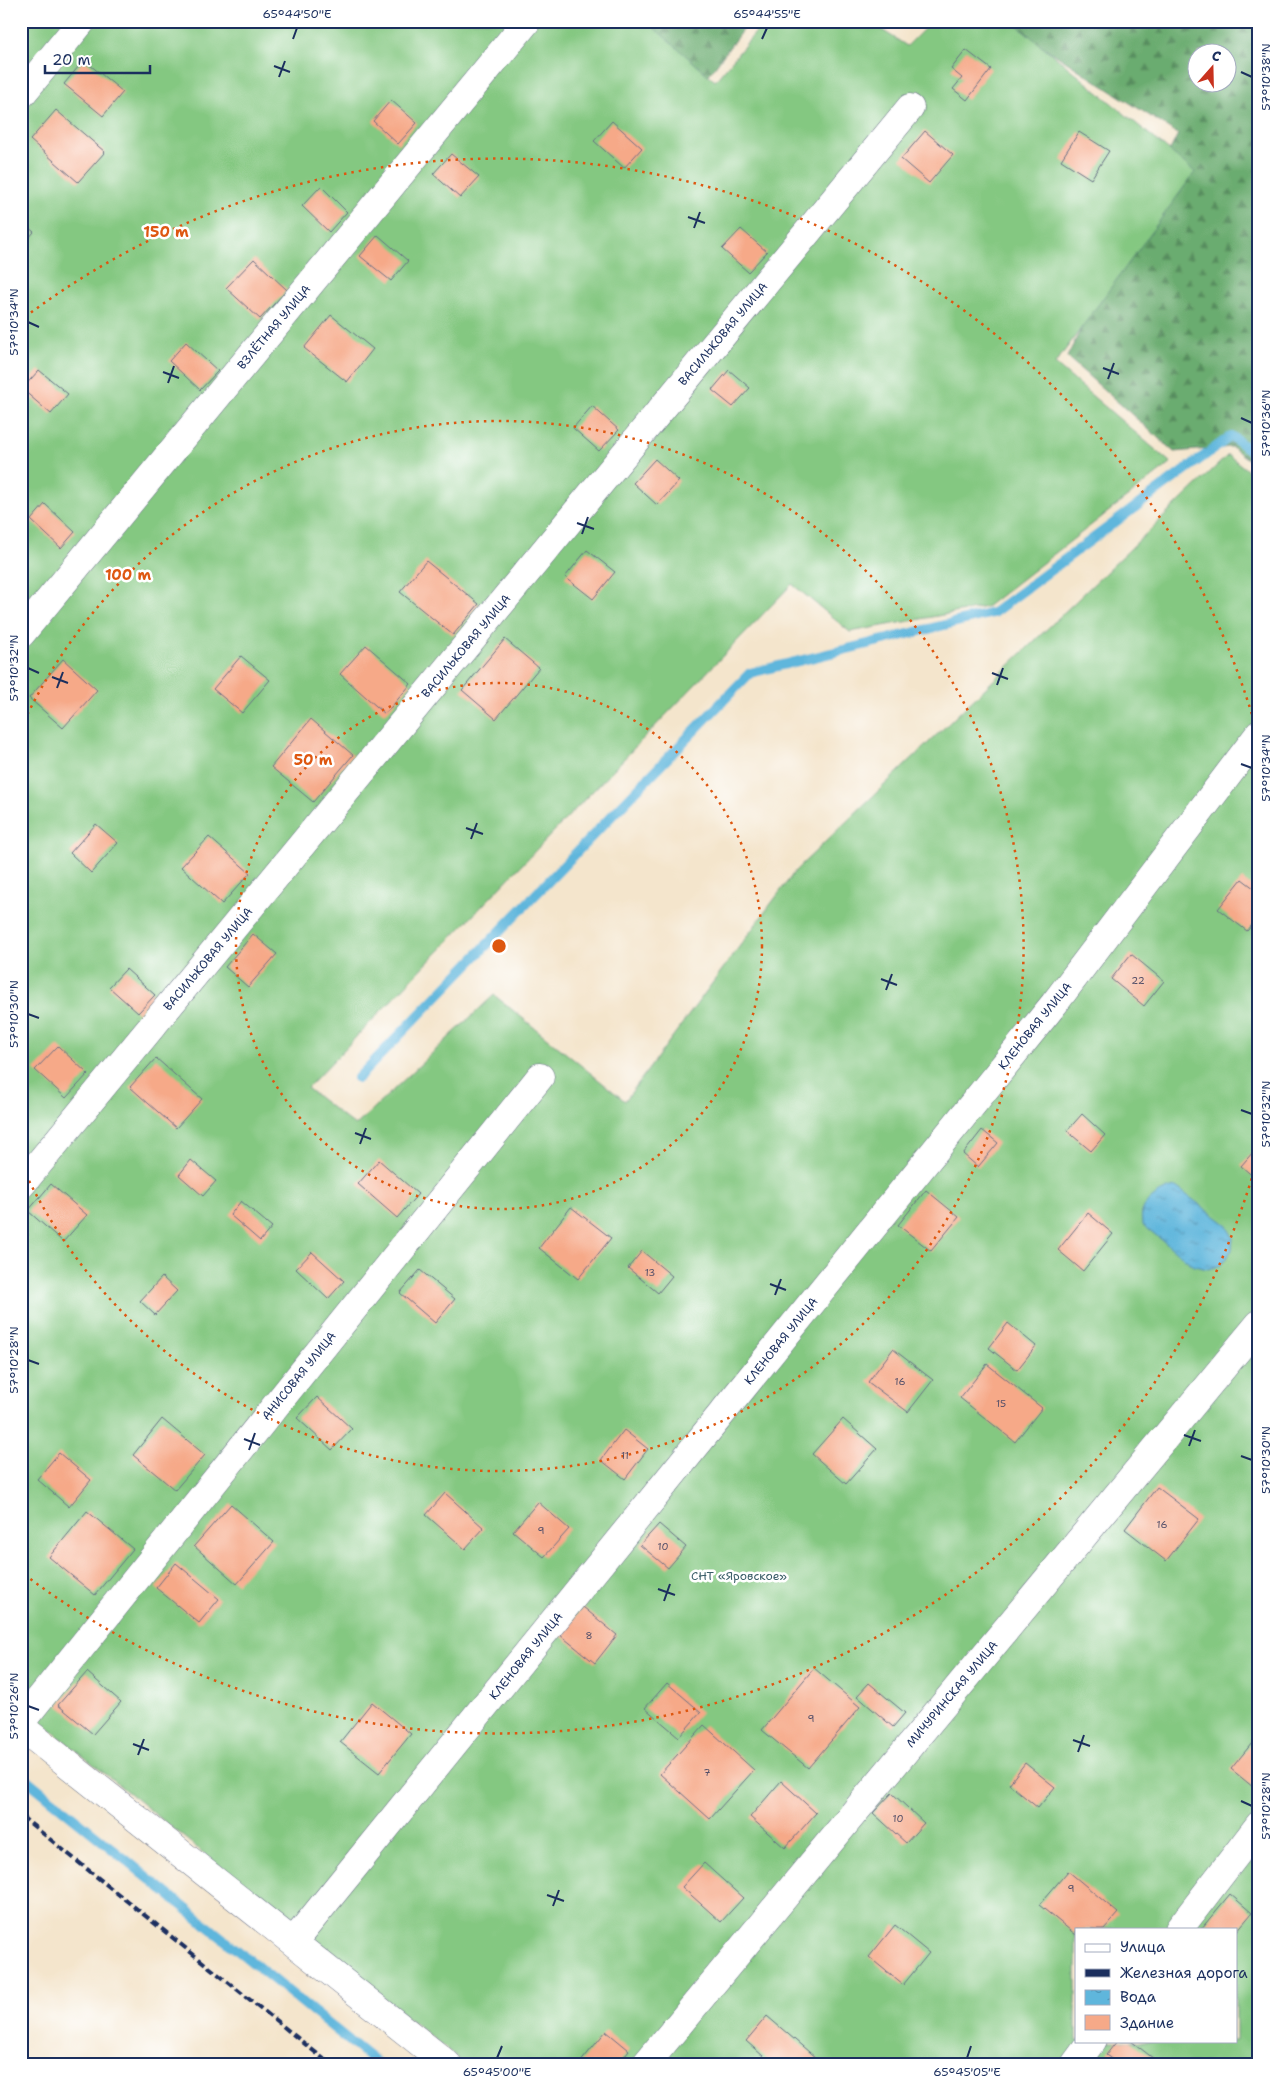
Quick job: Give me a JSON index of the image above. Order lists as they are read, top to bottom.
{
  "streets": {
    "street": [
      "ВЗЛЁТНАЯ УЛИЦА",
      "ВАСИЛЬКОВАЯ УЛИЦА",
      "КЛЕНОВАЯ УЛИЦА",
      "АНИСОВАЯ УЛИЦА",
      "МИЧУРИНСКАЯ УЛИЦА"
    ]
  },
  "parks": ["СНТ «Яровское»"],
  "house_numbers": [
    "22",
    "13",
    "16",
    "15",
    "11",
    "16",
    "9",
    "10",
    "8",
    "9",
    "7",
    "10",
    "9"
  ],
  "legend": [
    "Улица",
    "Железная дорога",
    "Вода",
    "Здание"
  ],
  "scale_bar": "20 m",
  "north": "top",
  "coordinates": [
    "65°44'50\"E",
    "65°44'55\"E",
    "57°10'38\"N",
    "57°10'34\"N",
    "57°10'36\"N",
    "57°10'32\"N",
    "57°10'30\"N",
    "57°10'28\"N",
    "57°10'26\"N",
    "65°45'00\"E",
    "65°45'05\"E"
  ],
  "rings": ["150 m", "100 m", "50 m"]
}
